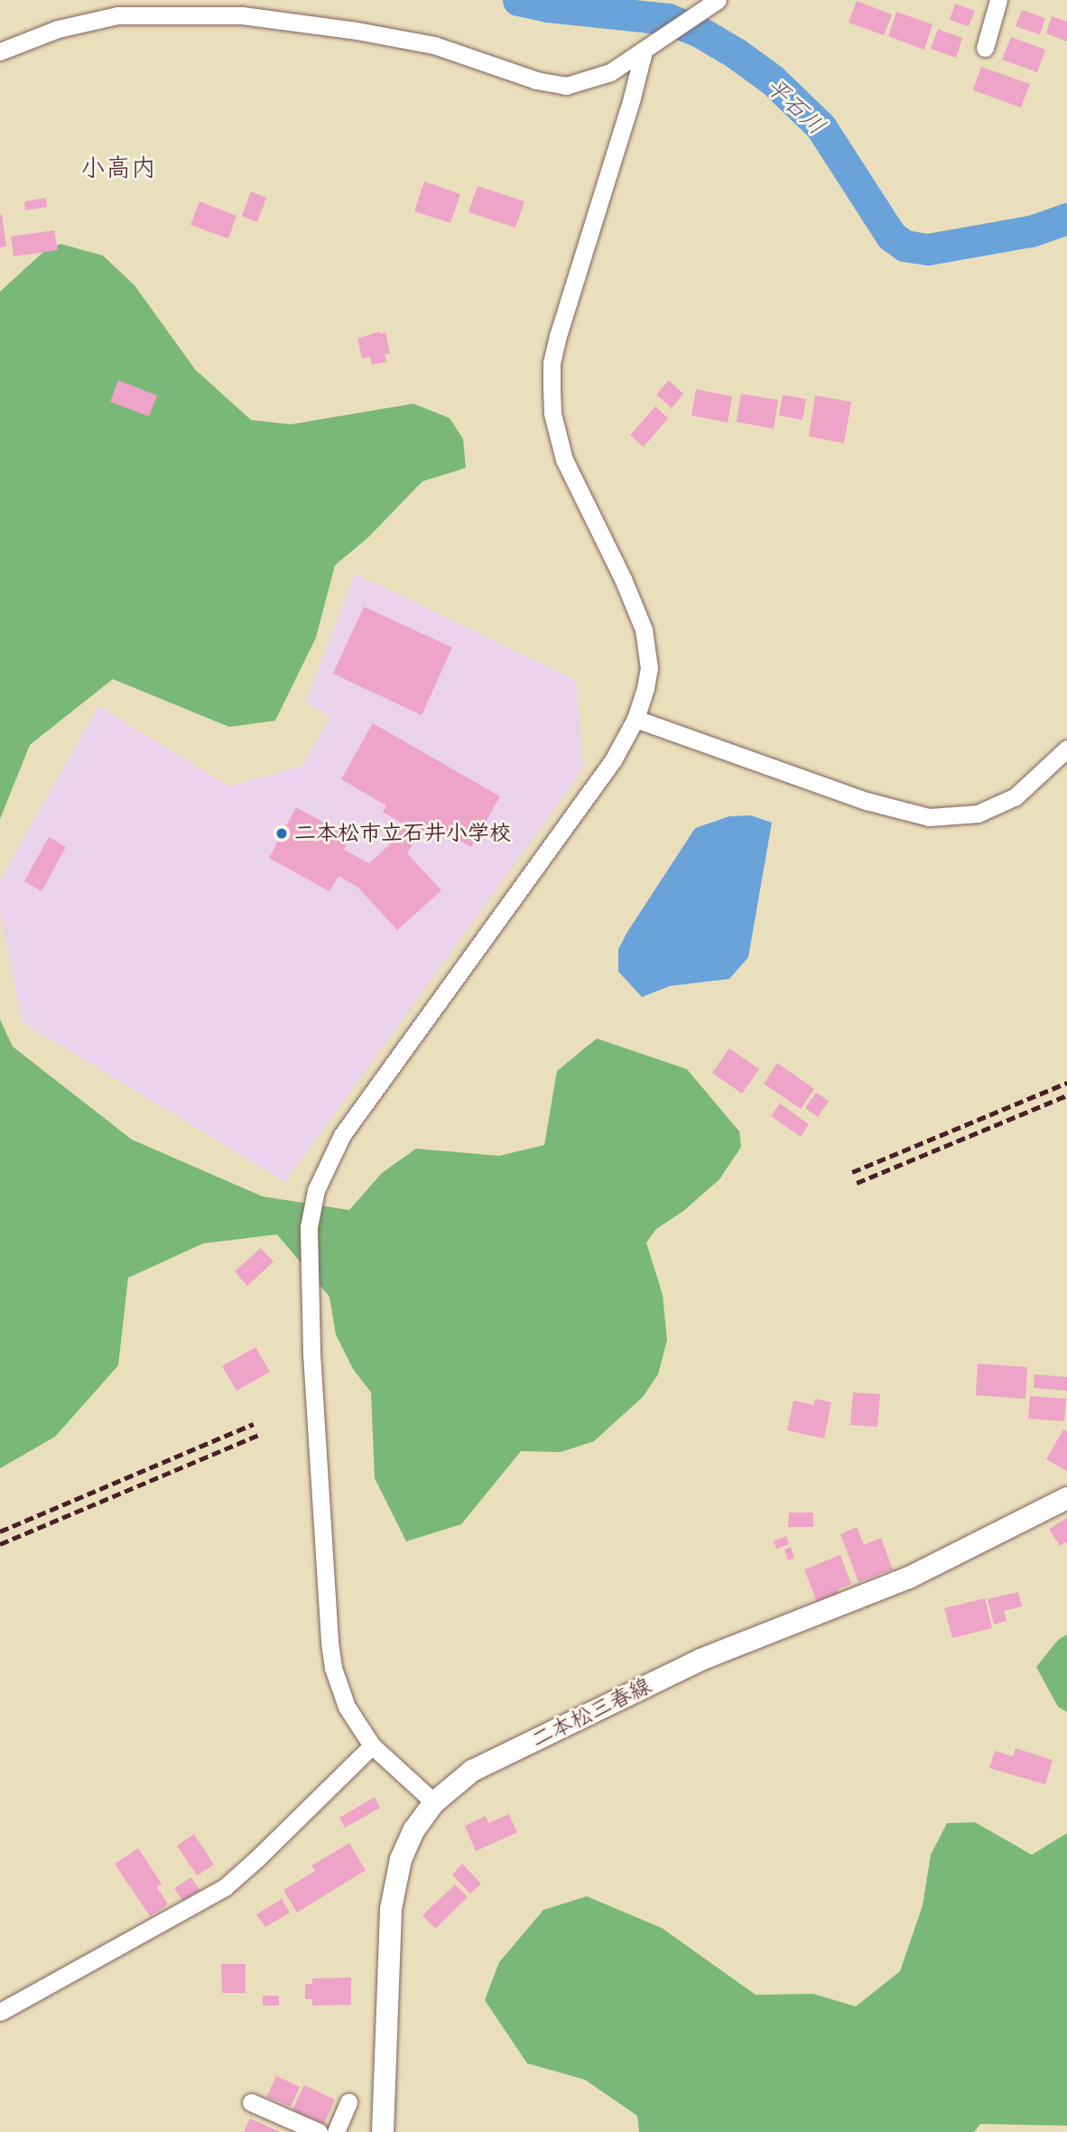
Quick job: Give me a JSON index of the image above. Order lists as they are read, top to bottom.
{
  "streets": {
    "main road": ["二本松三春線"]
  },
  "districts": ["小高内"],
  "water": ["平石川"],
  "places": ["二本松市立石井小学校"]
}
